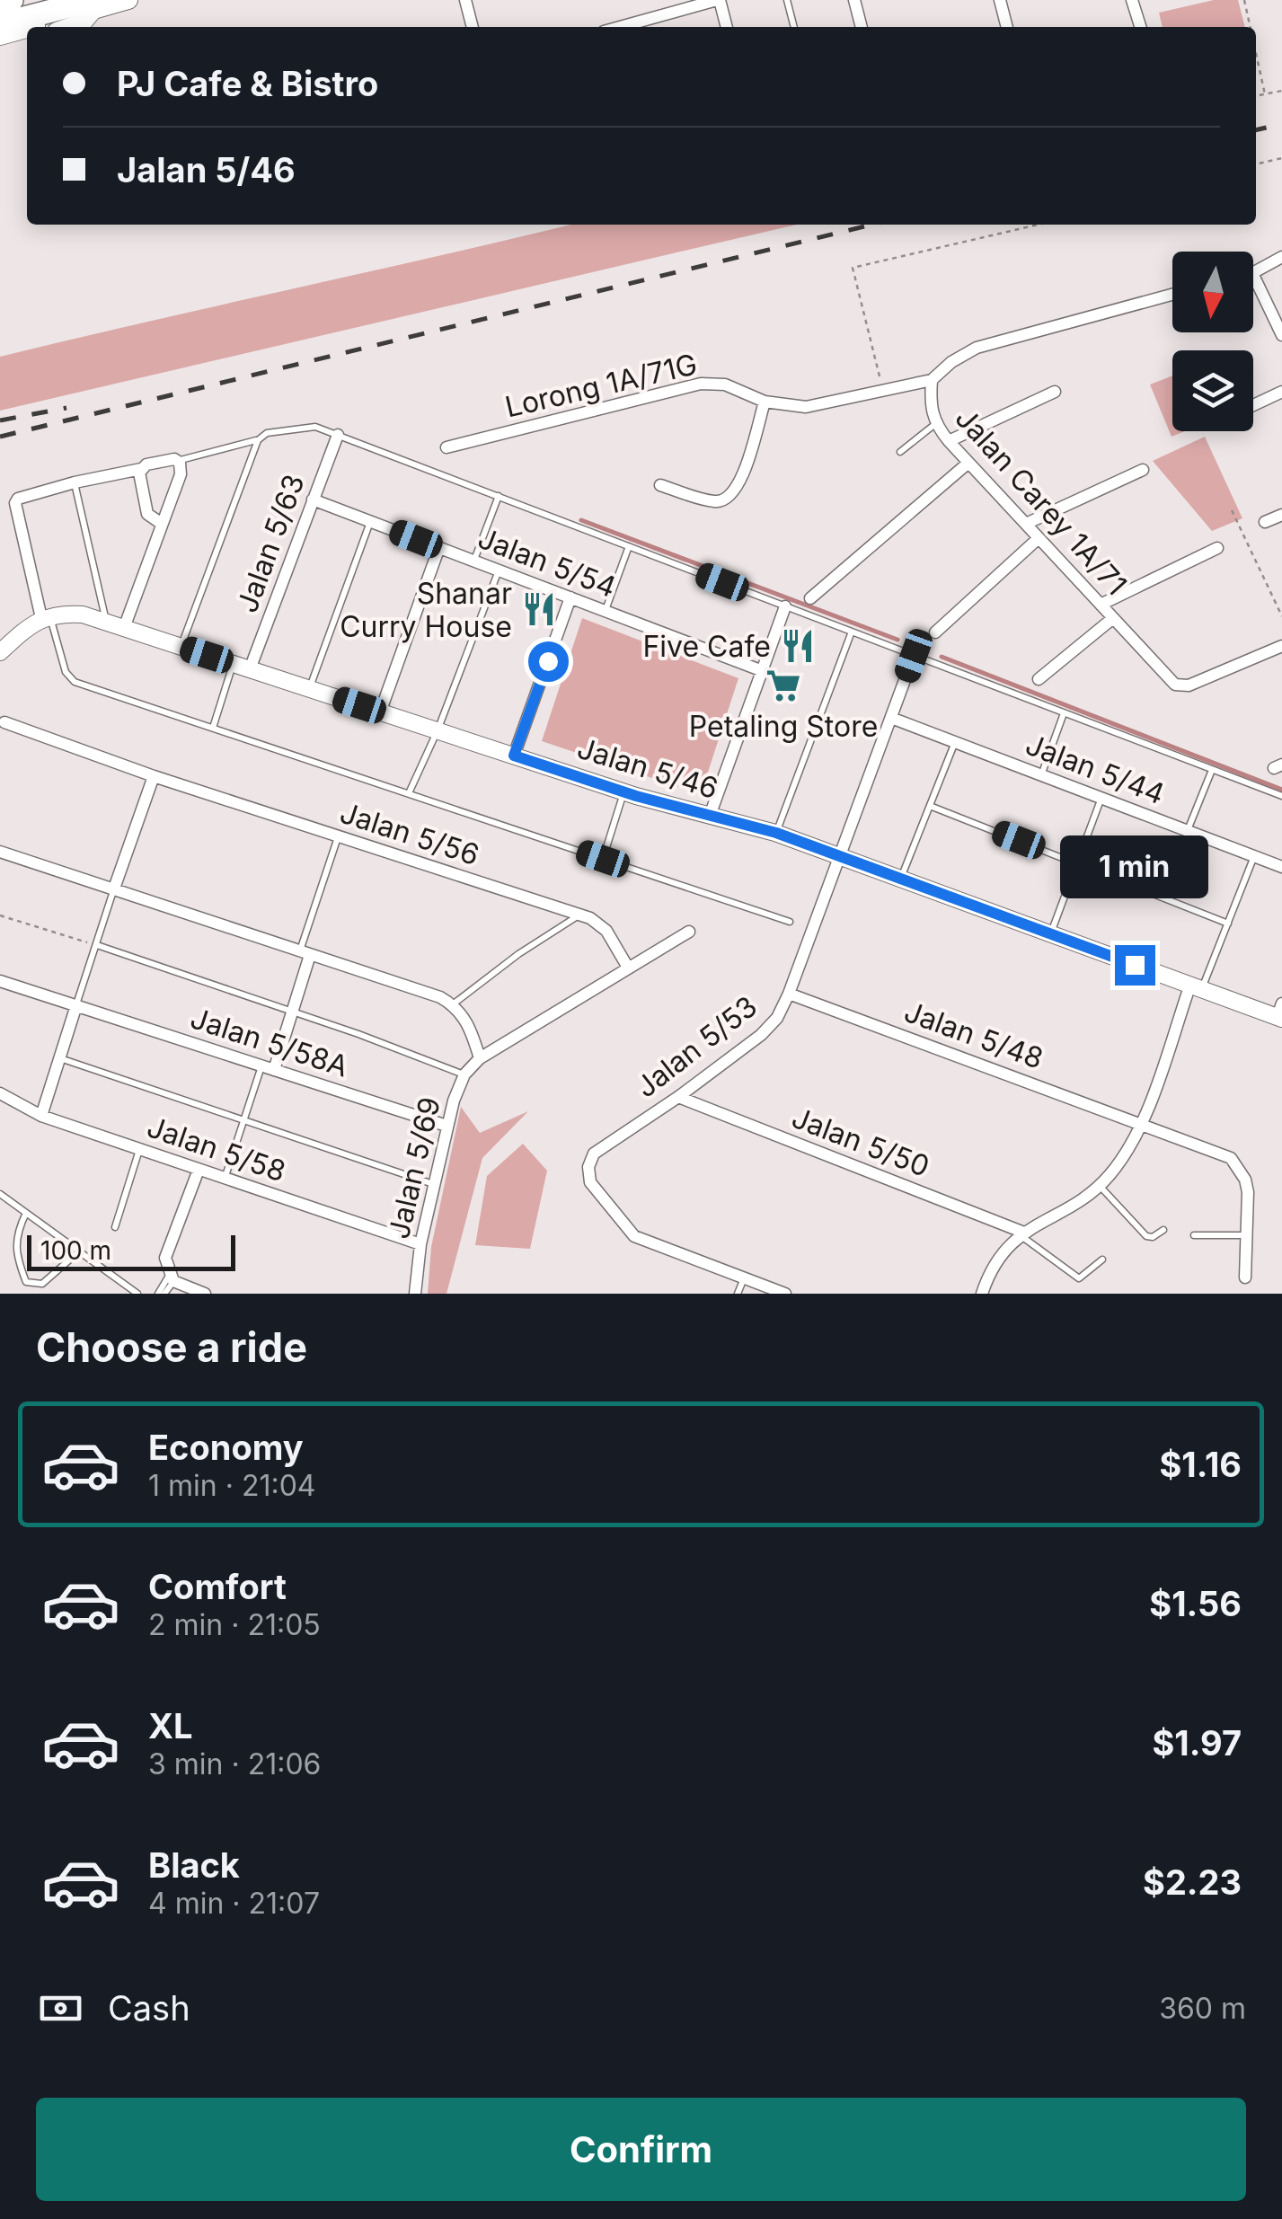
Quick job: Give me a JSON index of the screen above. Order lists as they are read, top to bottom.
{
  "streets": {
    "street": [
      "Lorong 1A/71G",
      "Jalan Carey 1A/71",
      "Jalan 5/63",
      "Jalan 5/54",
      "Jalan 5/46",
      "Jalan 5/44",
      "Jalan 5/56",
      "Jalan 5/48",
      "Jalan 5/58A",
      "Jalan 5/53",
      "Jalan 5/50",
      "Jalan 5/58",
      "Jalan 5/69"
    ]
  },
  "crossings": [
    ["Lorong 1A/71G", "Jalan Carey 1A/71"],
    ["Jalan 5/63", "Jalan 5/54"],
    ["Jalan 5/63", "Jalan 5/46"],
    ["Jalan 5/46", "Jalan 5/53"],
    ["Jalan 5/44", "Jalan 5/53"],
    ["Jalan 5/48", "Jalan 5/53"],
    ["Jalan 5/58A", "Jalan 5/69"],
    ["Jalan 5/53", "Jalan 5/50"],
    ["Jalan 5/58", "Jalan 5/69"]
  ],
  "places": {
    "restaurant": ["Shanar Curry House", "Five Cafe"],
    "supermarket": ["Petaling Store"]
  },
  "scale_bar": "100 m",
  "north": "bottom",
  "page": {
    "banner": ["PJ Cafe & Bistro", "Jalan 5/46"],
    "bubble": "1 min",
    "scale": "100 m",
    "heading": "Choose a ride",
    "list": [
      {
        "name": "Economy",
        "note": "1 min · 21:04",
        "value": "$1.16"
      },
      {
        "name": "Comfort",
        "note": "2 min · 21:05",
        "value": "$1.56"
      },
      {
        "name": "XL",
        "note": "3 min · 21:06",
        "value": "$1.97"
      },
      {
        "name": "Black",
        "note": "4 min · 21:07",
        "value": "$2.23"
      }
    ],
    "pay": ["Cash", "360 m"],
    "buttons": "Confirm"
  }
}
